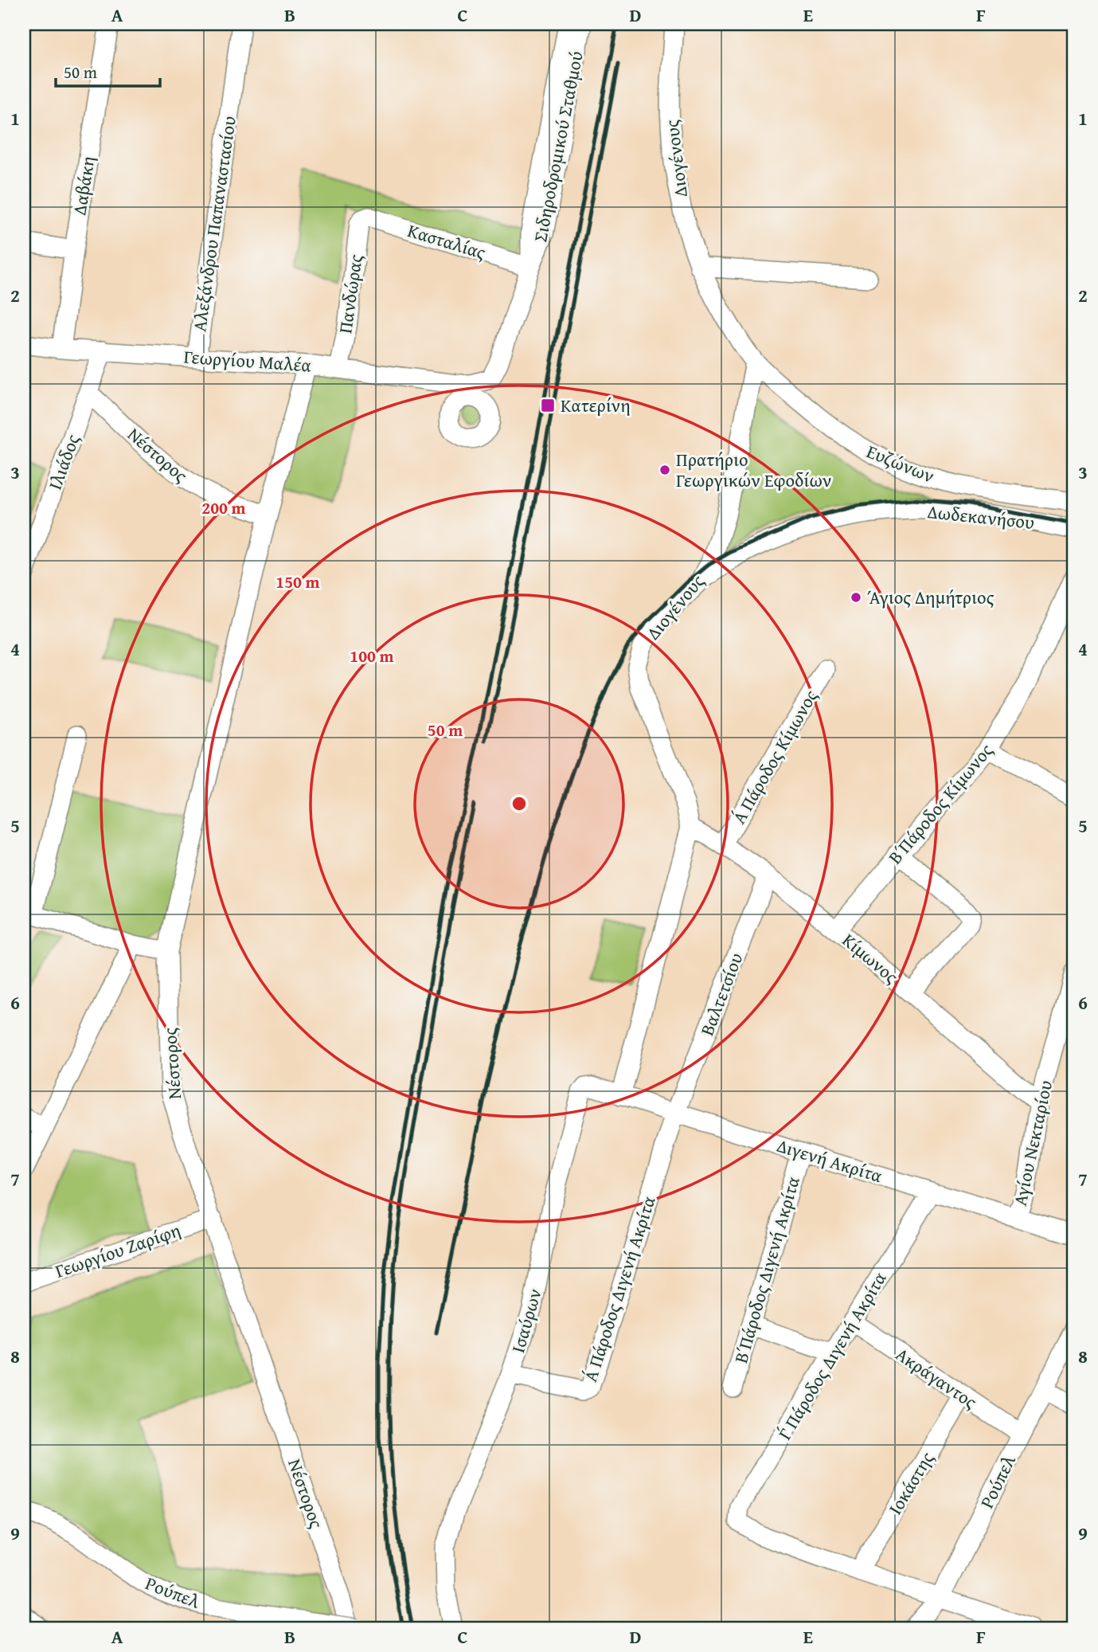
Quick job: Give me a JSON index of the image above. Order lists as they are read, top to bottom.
{
  "streets": {
    "street": [
      "Σιδηροδρομικού Σταθμού",
      "Διογένους",
      "Δαβάκη",
      "Αλεξάνδρου Παπαναστασίου",
      "Κασταλίας",
      "Πανδώρας",
      "Γεωργίου Μαλέα",
      "Νέστορος",
      "Ιλιάδος",
      "Ευζώνων",
      "Δωδεκανήσου",
      "Α΄ Πάροδος Κίμωνος",
      "Β΄ Πάροδος Κίμωνος",
      "Κίμωνος",
      "Βαλτετσίου",
      "Αγίου Νεκταρίου",
      "Διγενή Ακρίτα",
      "Γεωργίου Ζαρίφη",
      "Β΄ Πάροδος Διγενή Ακρίτα",
      "Α΄ Πάροδος Διγενή Ακρίτα",
      "Ισαύρων",
      "Γ΄ Πάροδος Διγενή Ακρίτα",
      "Ακράγαντος",
      "Ρούπελ",
      "Ιοκάστης"
    ]
  },
  "crossings": [
    ["Σιδηροδρομικού Σταθμού", "Κασταλίας"],
    ["Σιδηροδρομικού Σταθμού", "Γεωργίου Μαλέα"],
    ["Διογένους", "Ευζώνων"],
    ["Διογένους", "Δωδεκανήσου"],
    ["Διογένους", "Κίμωνος"],
    ["Διογένους", "Διγενή Ακρίτα"],
    ["Δαβάκη", "Γεωργίου Μαλέα"],
    ["Αλεξάνδρου Παπαναστασίου", "Γεωργίου Μαλέα"],
    ["Κασταλίας", "Πανδώρας"],
    ["Πανδώρας", "Γεωργίου Μαλέα"],
    ["Γεωργίου Μαλέα", "Νέστορος"],
    ["Γεωργίου Μαλέα", "Ιλιάδος"],
    ["Νέστορος", "Ιλιάδος"],
    ["Νέστορος", "Γεωργίου Ζαρίφη"],
    ["Α΄ Πάροδος Κίμωνος", "Κίμωνος"],
    ["Β΄ Πάροδος Κίμωνος", "Κίμωνος"],
    ["Κίμωνος", "Βαλτετσίου"],
    ["Κίμωνος", "Αγίου Νεκταρίου"],
    ["Βαλτετσίου", "Διγενή Ακρίτα"],
    ["Βαλτετσίου", "Α΄ Πάροδος Διγενή Ακρίτα"],
    ["Αγίου Νεκταρίου", "Διγενή Ακρίτα"],
    ["Διγενή Ακρίτα", "Β΄ Πάροδος Διγενή Ακρίτα"],
    ["Διγενή Ακρίτα", "Α΄ Πάροδος Διγενή Ακρίτα"],
    ["Διγενή Ακρίτα", "Ισαύρων"],
    ["Διγενή Ακρίτα", "Γ΄ Πάροδος Διγενή Ακρίτα"],
    ["Α΄ Πάροδος Διγενή Ακρίτα", "Ισαύρων"],
    ["Γ΄ Πάροδος Διγενή Ακρίτα", "Ακράγαντος"],
    ["Γ΄ Πάροδος Διγενή Ακρίτα", "Ιοκάστης"],
    ["Ακράγαντος", "Ρούπελ"],
    ["Ακράγαντος", "Ιοκάστης"]
  ],
  "places": {
    "transit": ["Κατερίνη"],
    "other": ["Πρατήριο Γεωργικών Εφοδίων", "Άγιος Δημήτριος"]
  },
  "scale_bar": "50 m",
  "grid": {
    "columns": [
      "A",
      "B",
      "C",
      "D",
      "E",
      "F"
    ],
    "rows": [
      "1",
      "2",
      "3",
      "4",
      "5",
      "6",
      "7",
      "8",
      "9"
    ]
  },
  "rings": [
    "200 m",
    "150 m",
    "100 m",
    "50 m"
  ]
}
